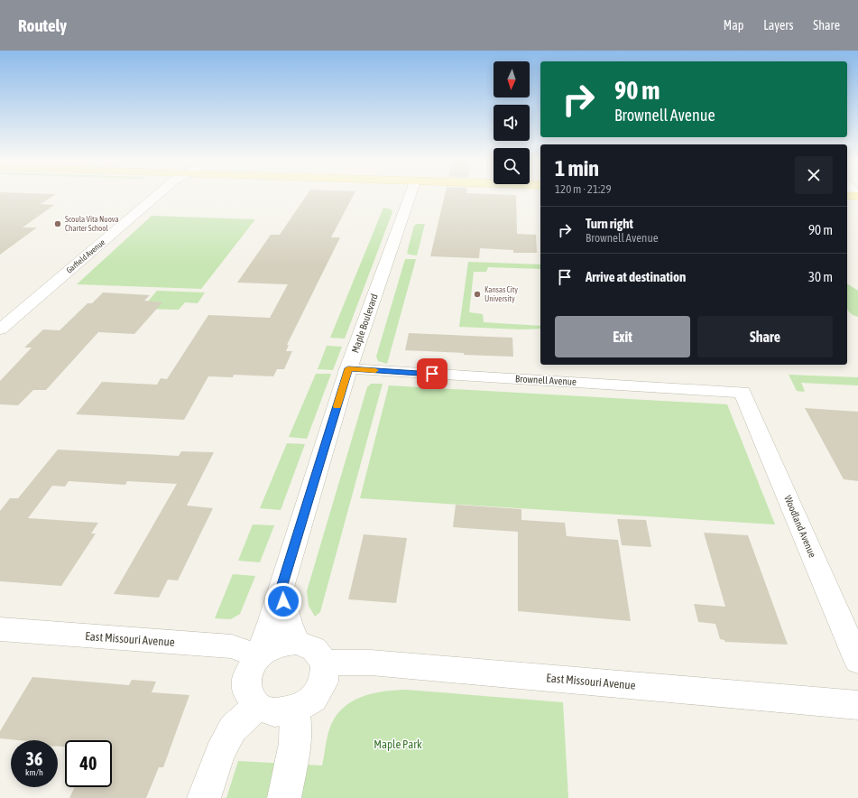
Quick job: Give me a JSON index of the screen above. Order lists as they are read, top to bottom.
{
  "streets": {
    "street": [
      "Garfield Avenue",
      "Maple Boulevard",
      "Brownell Avenue",
      "Woodland Avenue",
      "East Missouri Avenue"
    ]
  },
  "crossings": [
    ["Maple Boulevard", "Brownell Avenue"],
    ["Maple Boulevard", "East Missouri Avenue"],
    ["Brownell Avenue", "Woodland Avenue"]
  ],
  "parks": ["Maple Park"],
  "places": ["Scoula Vita Nuova Charter School", "Kansas City University"],
  "north": "bottom",
  "page": {
    "header": "Routely",
    "nav": ["Map", "Layers", "Share"],
    "turn": ["90 m", "Brownell Avenue"],
    "heading": ["1 min", "120 m · 21:29"],
    "list": [
      {
        "name": "Turn right",
        "note": "Brownell Avenue",
        "value": "90 m"
      },
      {
        "name": "Arrive at destination",
        "value": "30 m"
      }
    ],
    "buttons": ["Exit", "Share"],
    "speed": "36 km/h",
    "limit": "40"
  }
}
